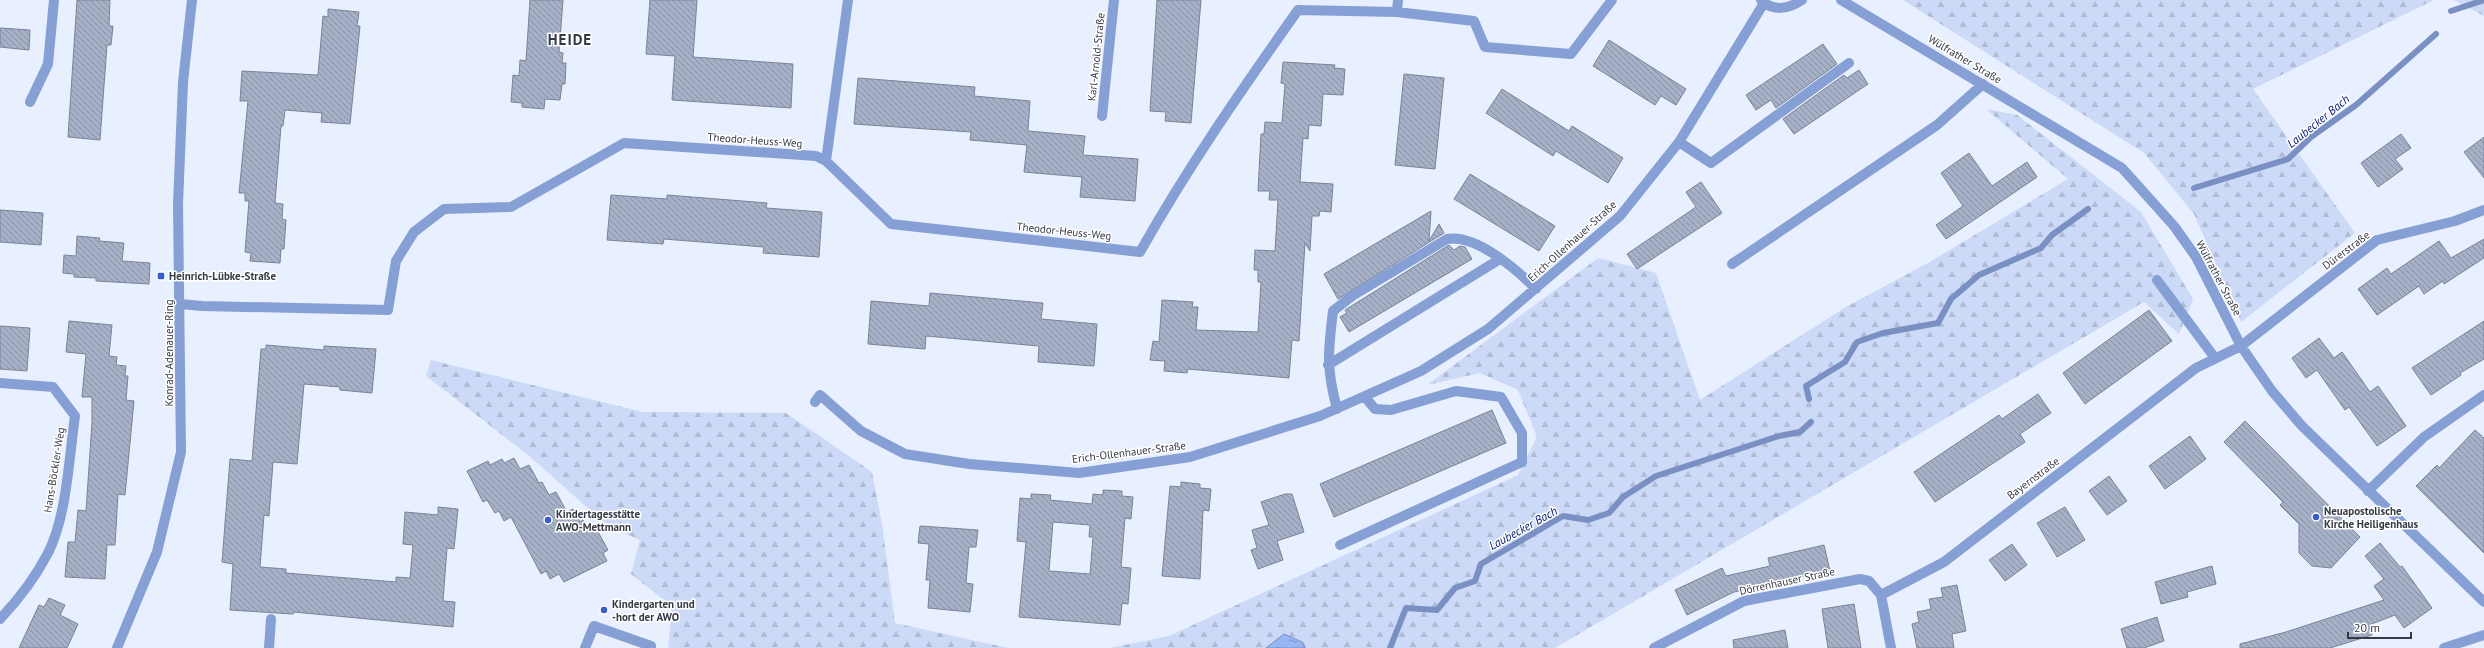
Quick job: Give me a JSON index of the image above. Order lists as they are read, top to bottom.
{
  "streets": {
    "street": [
      "Karl-Arnold-Straße",
      "Wülfrather Straße",
      "Theodor-Heuss-Weg",
      "Erich-Ollenhauer-Straße",
      "Dürerstraße",
      "Konrad-Adenauer-Ring",
      "Hans-Böckler-Weg",
      "Bayernstraße",
      "Dörrenhauser Straße"
    ]
  },
  "crossings": [
    ["Wülfrather Straße", "Dürerstraße"],
    ["Wülfrather Straße", "Bayernstraße"],
    ["Theodor-Heuss-Weg", "Konrad-Adenauer-Ring"],
    ["Dürerstraße", "Bayernstraße"],
    ["Bayernstraße", "Dörrenhauser Straße"]
  ],
  "districts": ["HEIDE"],
  "water": ["Laubecker Bach"],
  "places": {
    "transit": ["Heinrich-Lübke-Straße"],
    "other": ["Neuapostolische Kirche Heiligenhaus", "Kindertagesstätte AWO-Mettmann", "Kindergarten und -hort der AWO"]
  },
  "scale_bar": "20 m"
}
